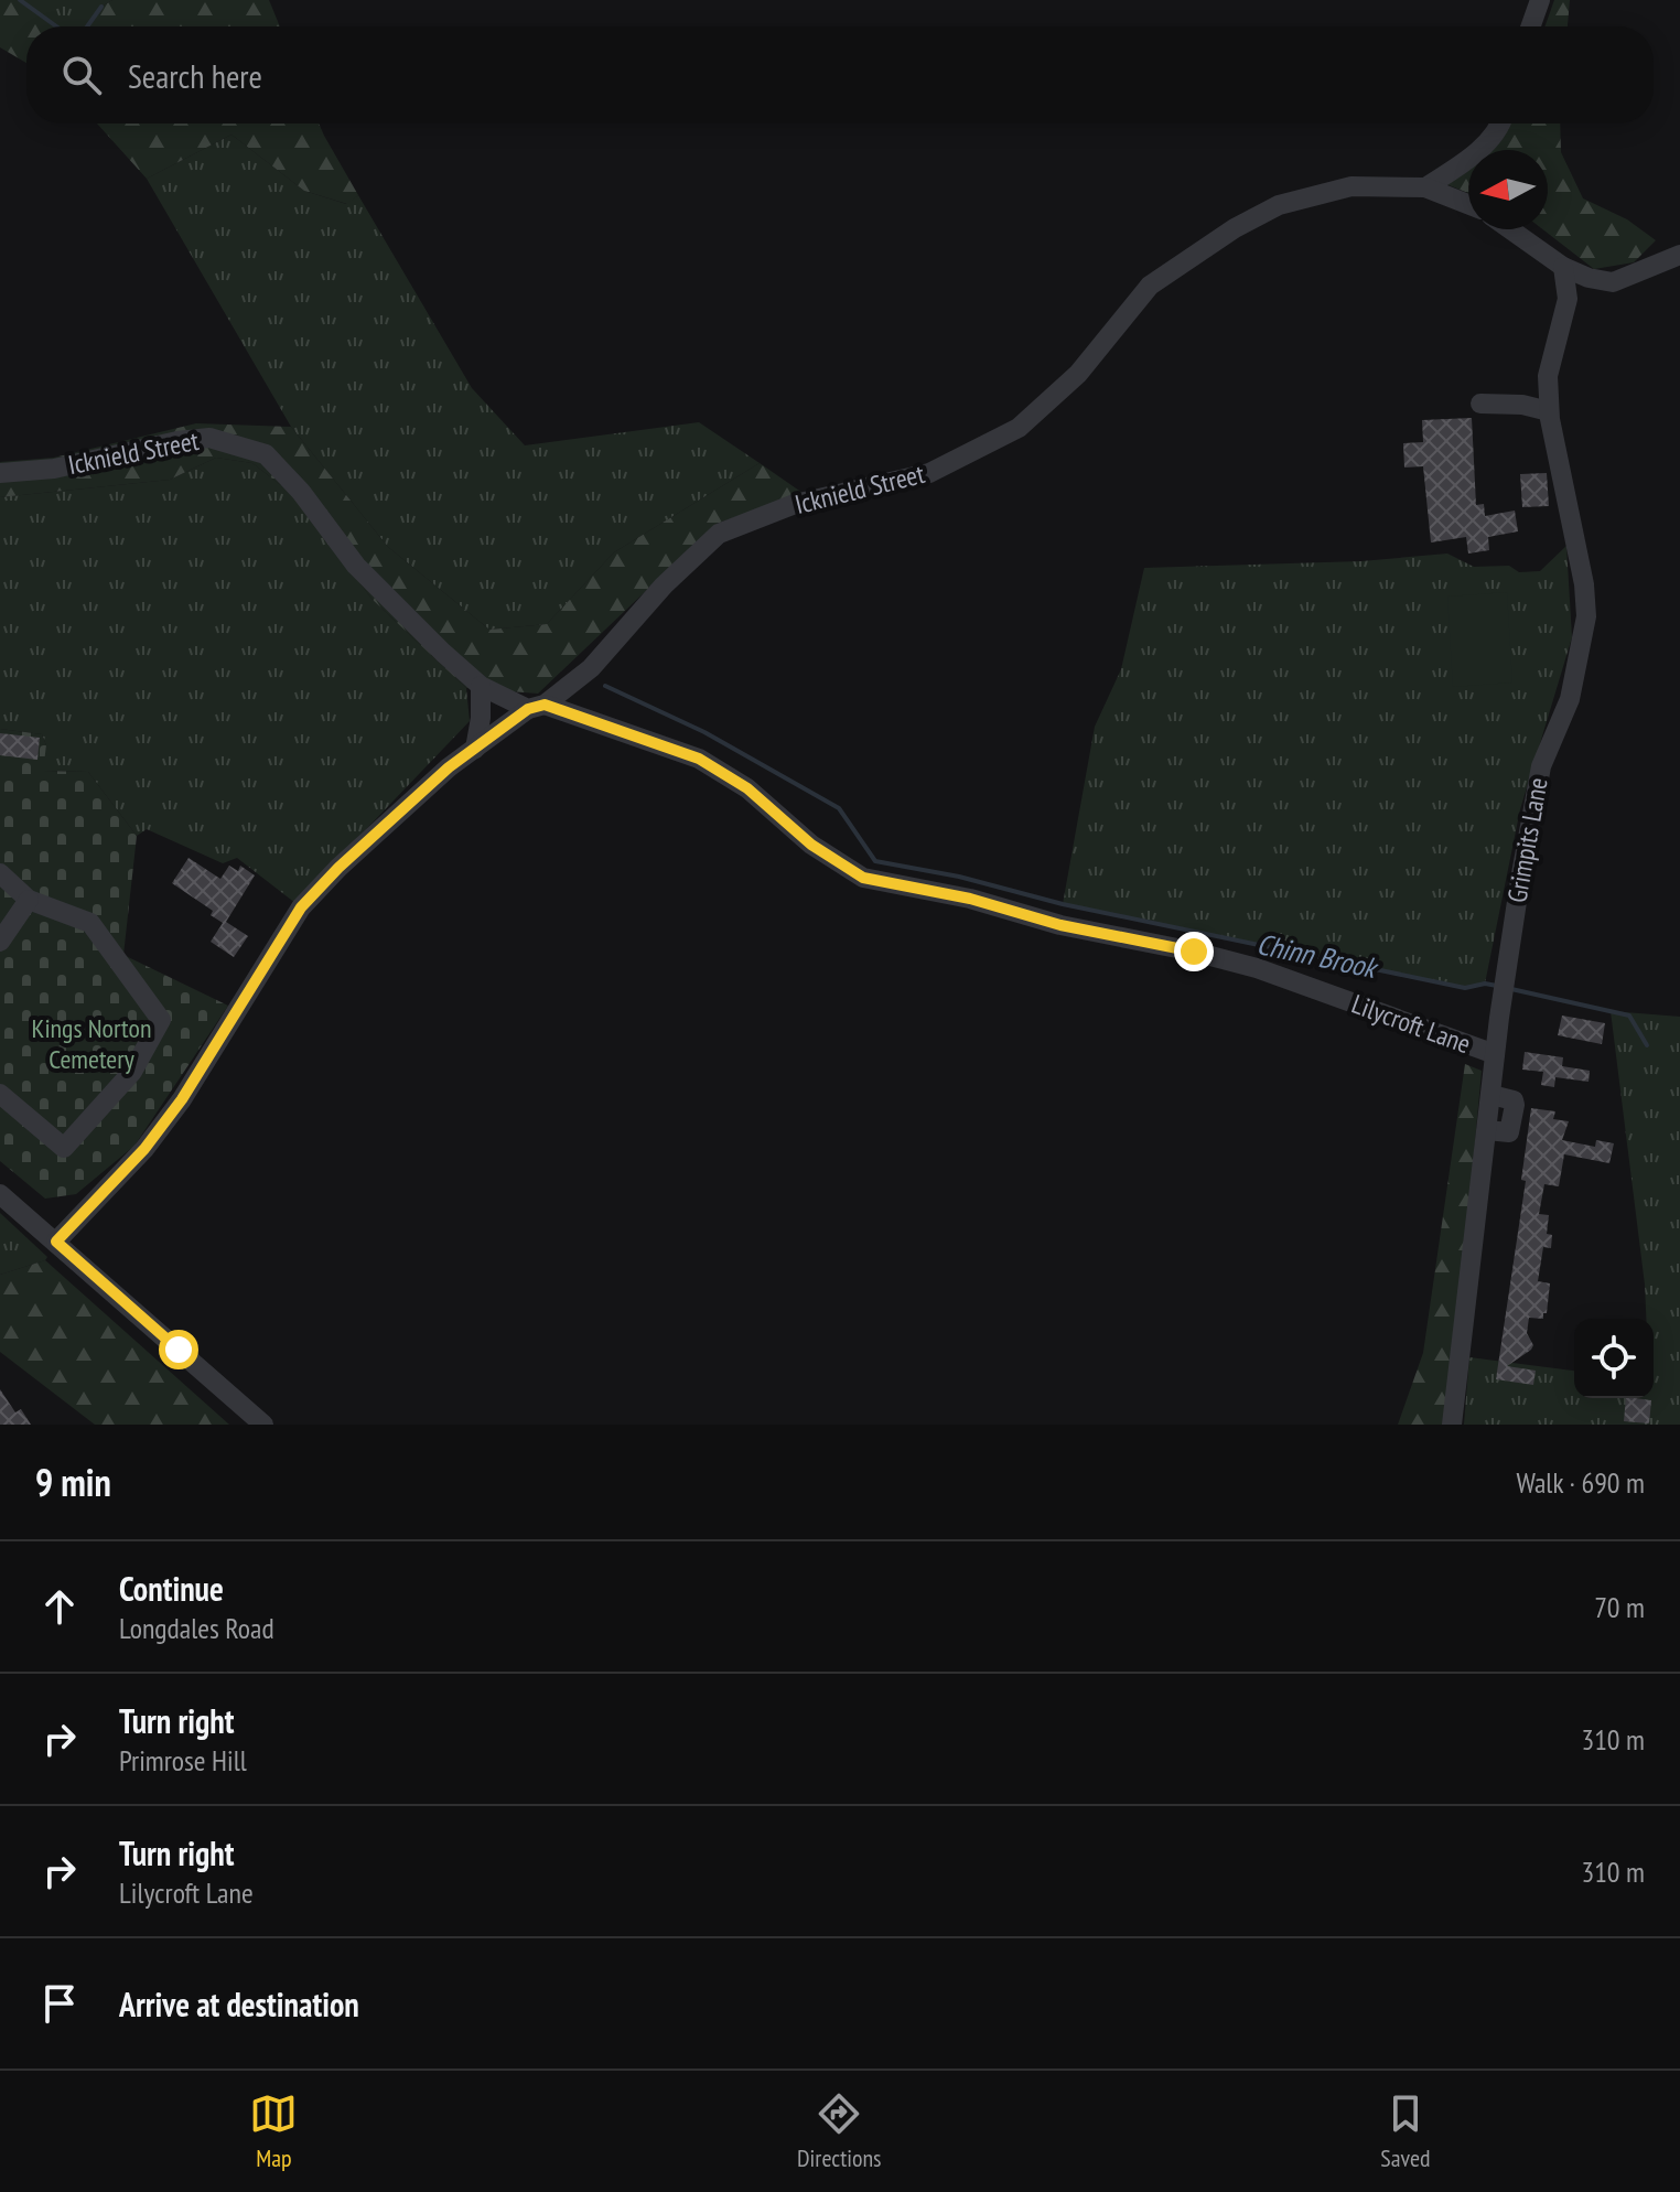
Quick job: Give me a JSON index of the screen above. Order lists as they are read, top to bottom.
{
  "streets": {
    "street": ["Icknield Street", "Grimpits Lane", "Lilycroft Lane"]
  },
  "crossings": [
    ["Icknield Street", "Lilycroft Lane"],
    ["Grimpits Lane", "Lilycroft Lane"]
  ],
  "water": ["Chinn Brook"],
  "parks": ["Kings Norton Cemetery"],
  "north": "left",
  "page": {
    "search": "Search here",
    "heading": ["9 min", "Walk · 690 m"],
    "list": [
      ["Continue", "Longdales Road", "70 m"],
      ["Turn right", "Primrose Hill", "310 m"],
      ["Turn right", "Lilycroft Lane", "310 m"],
      "Arrive at destination"
    ],
    "nav": ["Map", "Directions", "Saved"]
  }
}
